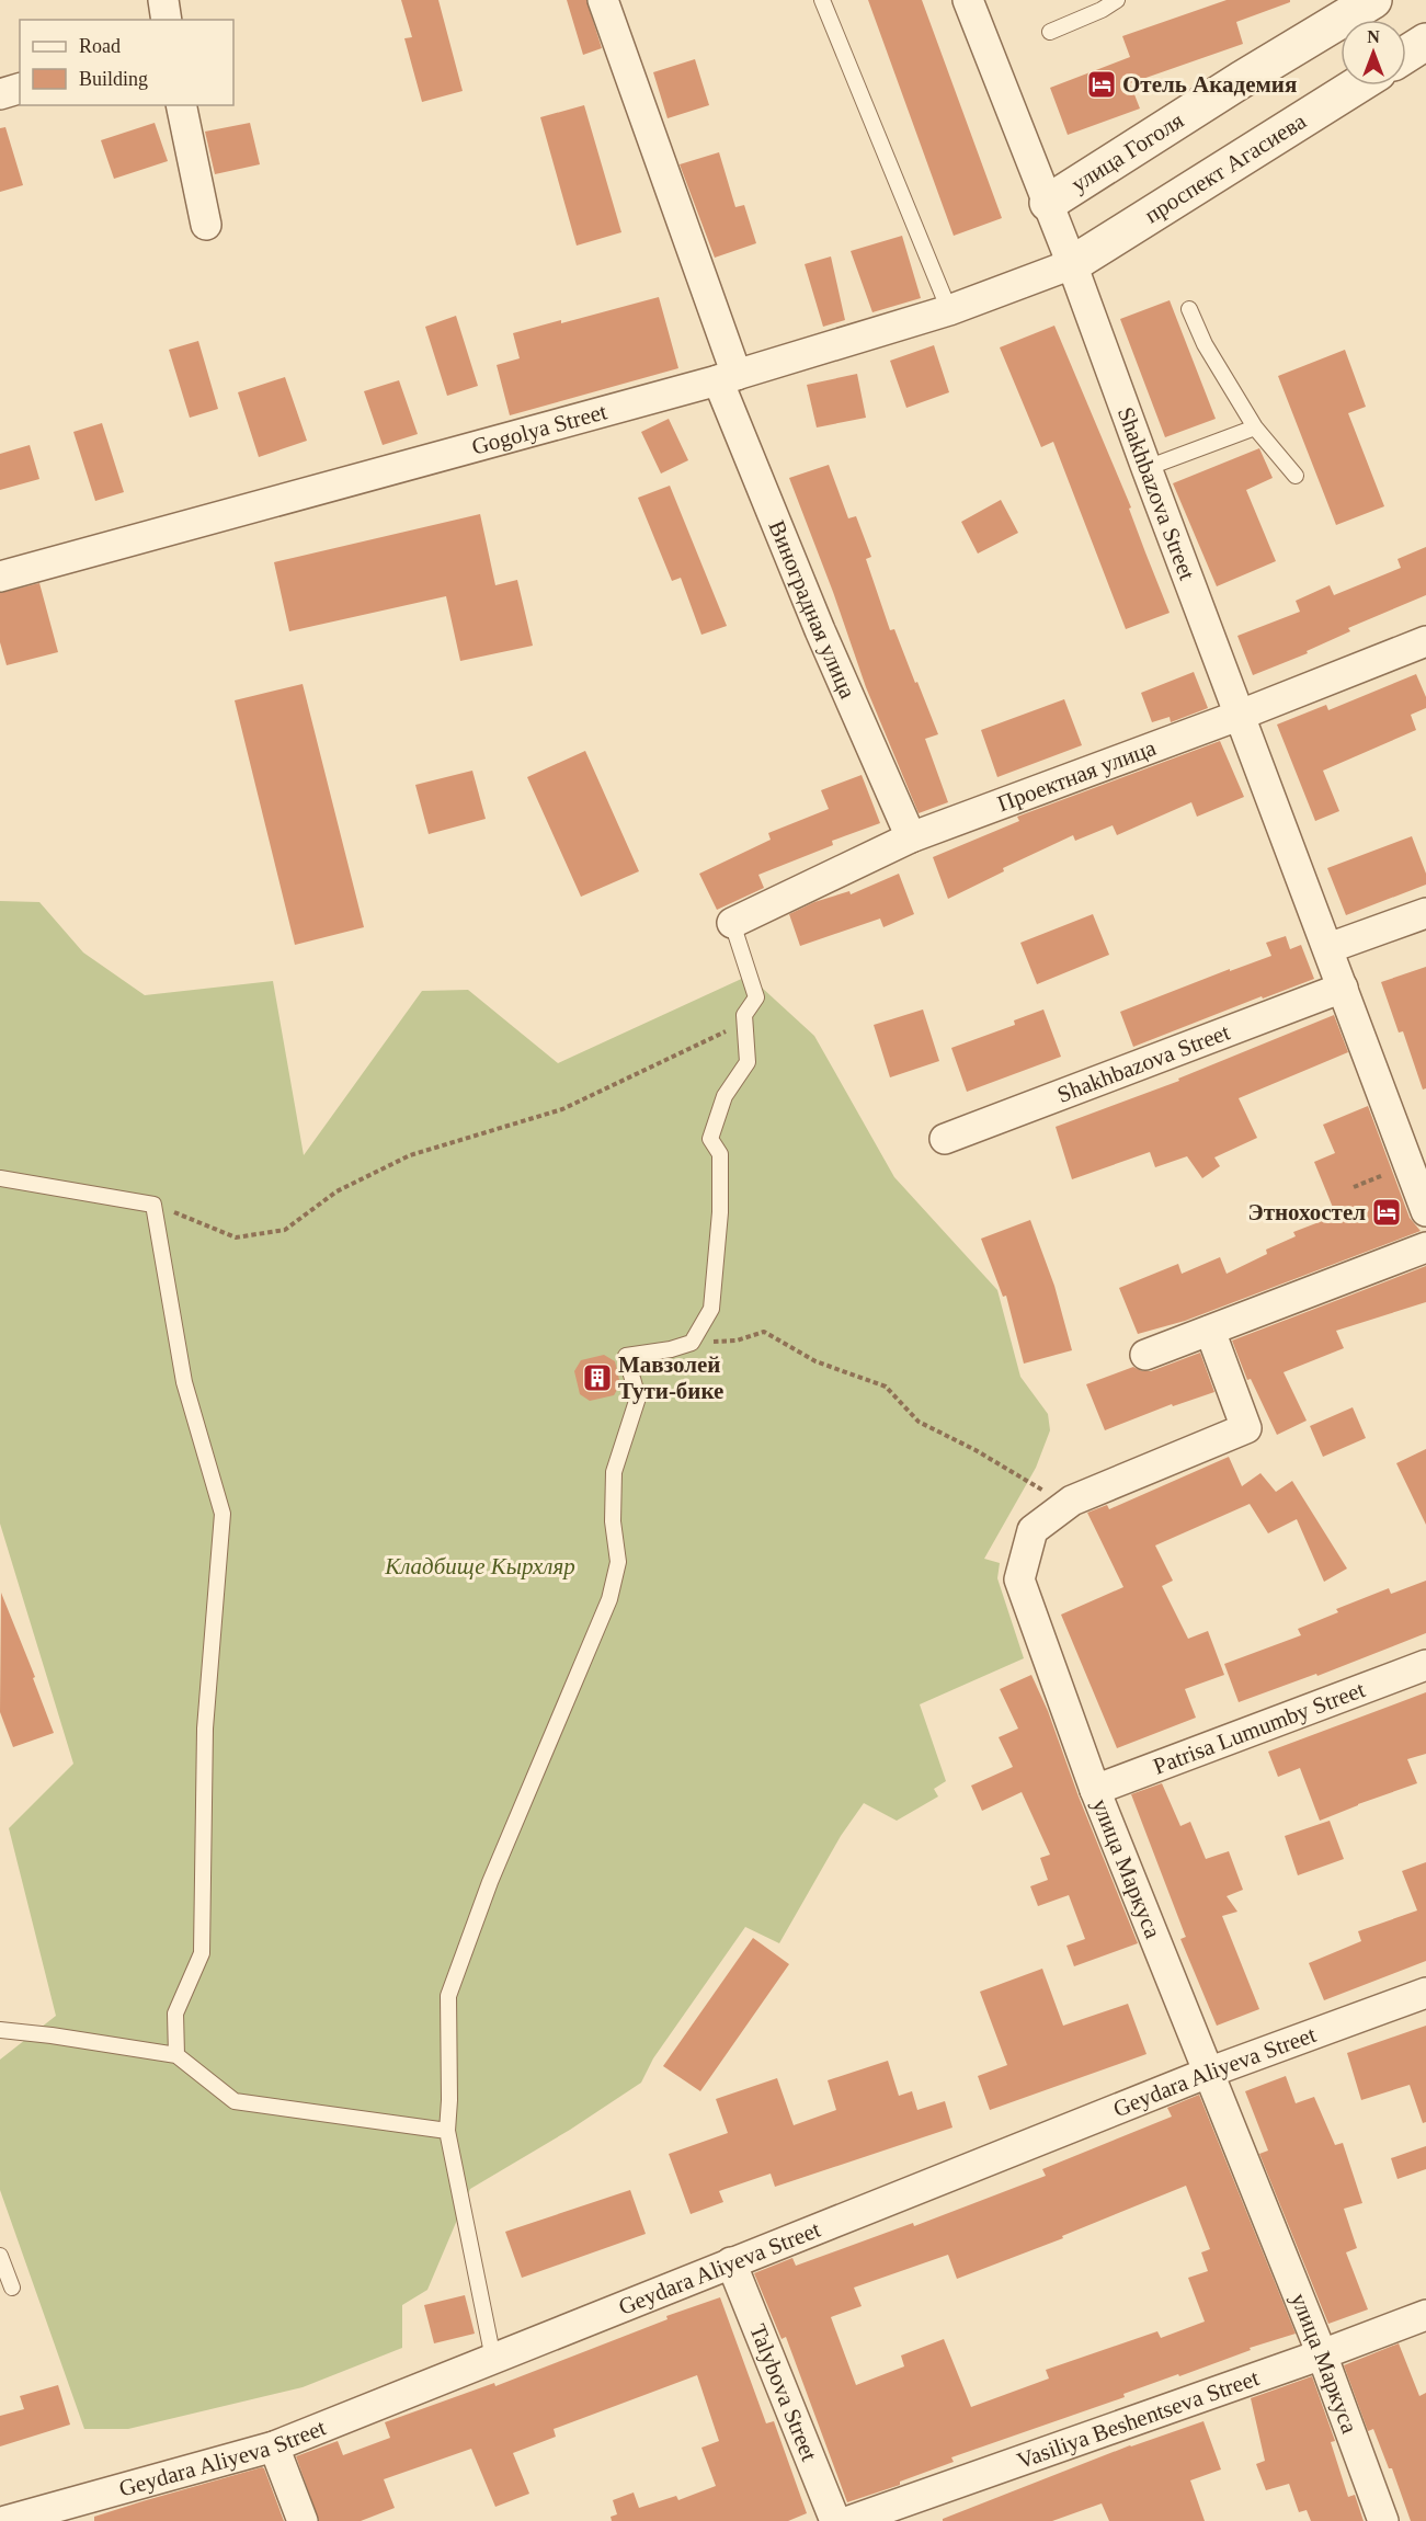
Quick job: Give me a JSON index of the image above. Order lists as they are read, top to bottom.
{
  "streets": {
    "street": [
      "улица Гоголя",
      "проспект Агасиева",
      "Gogolya Street",
      "Shakhbazova Street",
      "Виноградная улица",
      "Проектная улица",
      "Patrisa Lumumby Street",
      "улица Маркуса",
      "Geydara Aliyeva Street",
      "Talybova Street",
      "Vasiliya Beshentseva Street"
    ]
  },
  "crossings": [
    ["улица Гоголя", "Shakhbazova Street"],
    ["проспект Агасиева", "Gogolya Street"],
    ["проспект Агасиева", "Shakhbazova Street"],
    ["Gogolya Street", "Shakhbazova Street"],
    ["Gogolya Street", "Виноградная улица"],
    ["Shakhbazova Street", "Проектная улица"],
    ["Виноградная улица", "Проектная улица"],
    ["Patrisa Lumumby Street", "улица Маркуса"],
    ["улица Маркуса", "Geydara Aliyeva Street"],
    ["улица Маркуса", "Vasiliya Beshentseva Street"],
    ["Geydara Aliyeva Street", "Talybova Street"]
  ],
  "parks": ["Кладбище Кырхляр"],
  "places": {
    "hotel": ["Отель Академия", "Этнохостел"],
    "building": ["Мавзолей Тути-бике"]
  },
  "legend": ["Road", "Building"],
  "north": "top"
}
